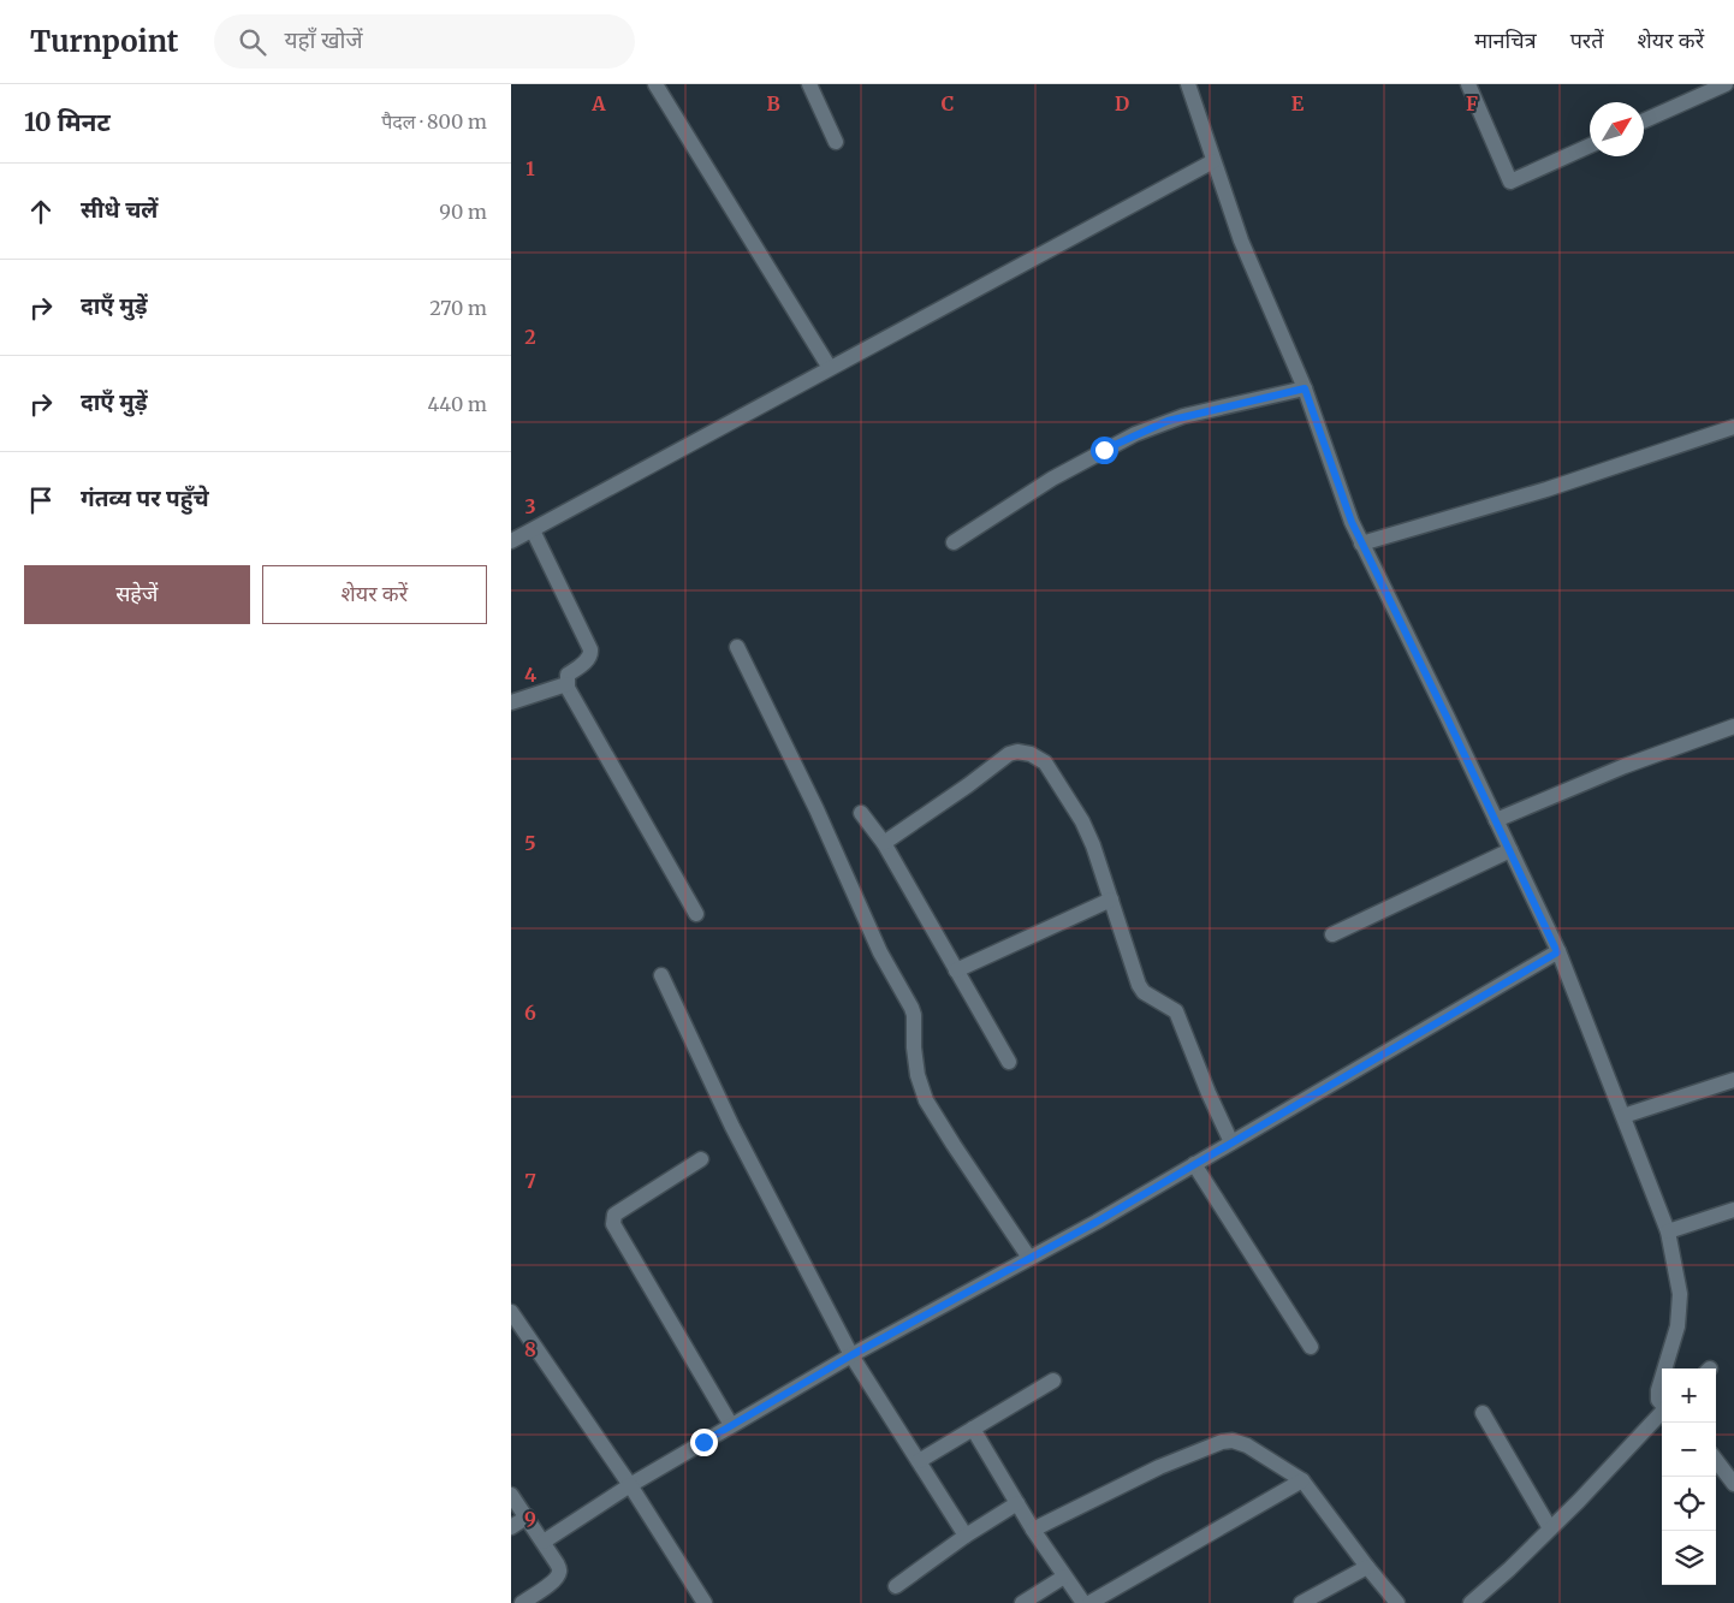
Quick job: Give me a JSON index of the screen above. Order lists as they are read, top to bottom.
{
  "north": "top right",
  "page": {
    "header": "Turnpoint",
    "search": "यहाँ खोजें",
    "nav": ["मानचित्र", "परतें", "शेयर करें"],
    "heading": ["10 मिनट", "पैदल · 800 m"],
    "list": [
      ["सीधे चलें", "90 m"],
      ["दाएँ मुड़ें", "270 m"],
      ["दाएँ मुड़ें", "440 m"],
      "गंतव्य पर पहुँचे"
    ],
    "buttons": ["सहेजें", "शेयर करें"],
    "map_buttons": ["+", "−"]
  },
  "grid": {
    "columns": [
      "A",
      "B",
      "C",
      "D",
      "E",
      "F"
    ],
    "rows": [
      "1",
      "2",
      "3",
      "4",
      "5",
      "6",
      "7",
      "8",
      "9"
    ]
  }
}
